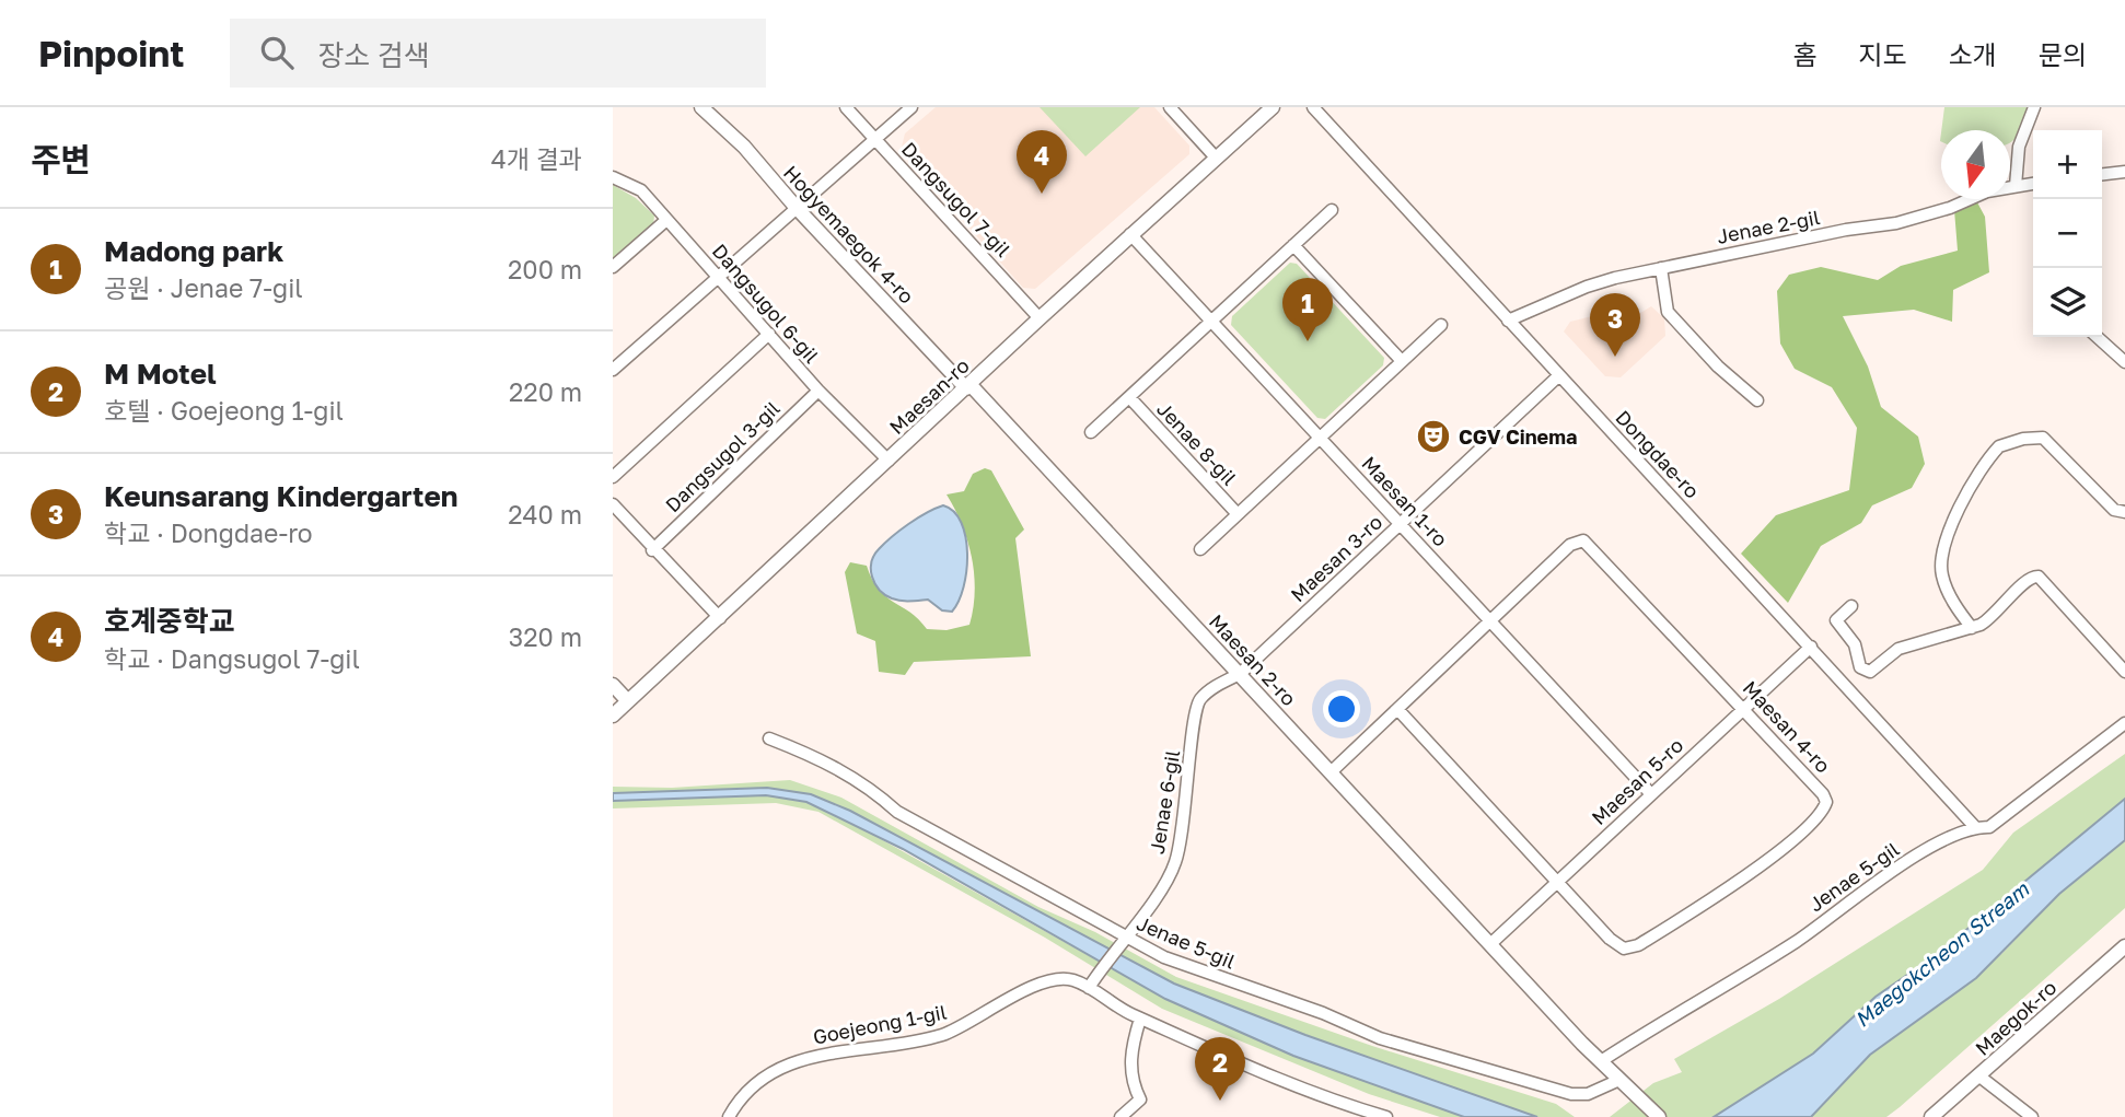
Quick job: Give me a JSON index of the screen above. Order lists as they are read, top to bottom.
{
  "streets": {
    "street": [
      "Dangsugol 7-gil",
      "Jenae 2-gil",
      "Hogyemaegok 4-ro",
      "Dangsugol 6-gil",
      "Maesan-ro",
      "Jenae 8-gil",
      "Dongdae-ro",
      "Dangsugol 3-gil",
      "Maesan 1-ro",
      "Maesan 3-ro",
      "Maesan 2-ro",
      "Maesan 4-ro",
      "Maesan 5-ro",
      "Jenae 6-gil",
      "Jenae 5-gil",
      "Maegok-ro",
      "Goejeong 1-gil"
    ]
  },
  "crossings": [
    ["Dangsugol 7-gil", "Maesan-ro"],
    ["Jenae 2-gil", "Dongdae-ro"],
    ["Hogyemaegok 4-ro", "Maesan-ro"],
    ["Hogyemaegok 4-ro", "Maesan 2-ro"],
    ["Dangsugol 6-gil", "Maesan-ro"],
    ["Dangsugol 6-gil", "Dangsugol 3-gil"],
    ["Maesan-ro", "Maesan 1-ro"],
    ["Maesan-ro", "Maesan 2-ro"],
    ["Jenae 8-gil", "Maesan 1-ro"],
    ["Dongdae-ro", "Maesan 3-ro"],
    ["Dongdae-ro", "Maesan 5-ro"],
    ["Dongdae-ro", "Jenae 5-gil"],
    ["Maesan 1-ro", "Maesan 3-ro"],
    ["Maesan 1-ro", "Maesan 4-ro"],
    ["Maesan 1-ro", "Maesan 5-ro"],
    ["Maesan 3-ro", "Maesan 2-ro"],
    ["Maesan 3-ro", "Jenae 6-gil"],
    ["Maesan 2-ro", "Maesan 4-ro"],
    ["Maesan 2-ro", "Maesan 5-ro"],
    ["Maesan 2-ro", "Jenae 6-gil"],
    ["Maesan 2-ro", "Jenae 5-gil"],
    ["Maesan 4-ro", "Maesan 5-ro"],
    ["Jenae 6-gil", "Jenae 5-gil"],
    ["Jenae 6-gil", "Goejeong 1-gil"]
  ],
  "water": ["Maegokcheon Stream"],
  "places": {
    "theatre": ["CGV Cinema"]
  },
  "north": "bottom",
  "page": {
    "header": "Pinpoint",
    "search": "장소 검색",
    "nav": [
      "홈",
      "지도",
      "소개",
      "문의"
    ],
    "heading": ["주변", "4개 결과"],
    "map_buttons": ["+", "−"],
    "pins": [
      "4",
      "1",
      "3",
      "2"
    ],
    "list": [
      {
        "mark": "1",
        "name": "Madong park",
        "note": "공원 · Jenae 7-gil",
        "value": "200 m"
      },
      {
        "mark": "2",
        "name": "M Motel",
        "note": "호텔 · Goejeong 1-gil",
        "value": "220 m"
      },
      {
        "mark": "3",
        "name": "Keunsarang Kindergarten",
        "note": "학교 · Dongdae-ro",
        "value": "240 m"
      },
      {
        "mark": "4",
        "name": "호계중학교",
        "note": "학교 · Dangsugol 7-gil",
        "value": "320 m"
      }
    ]
  }
}
